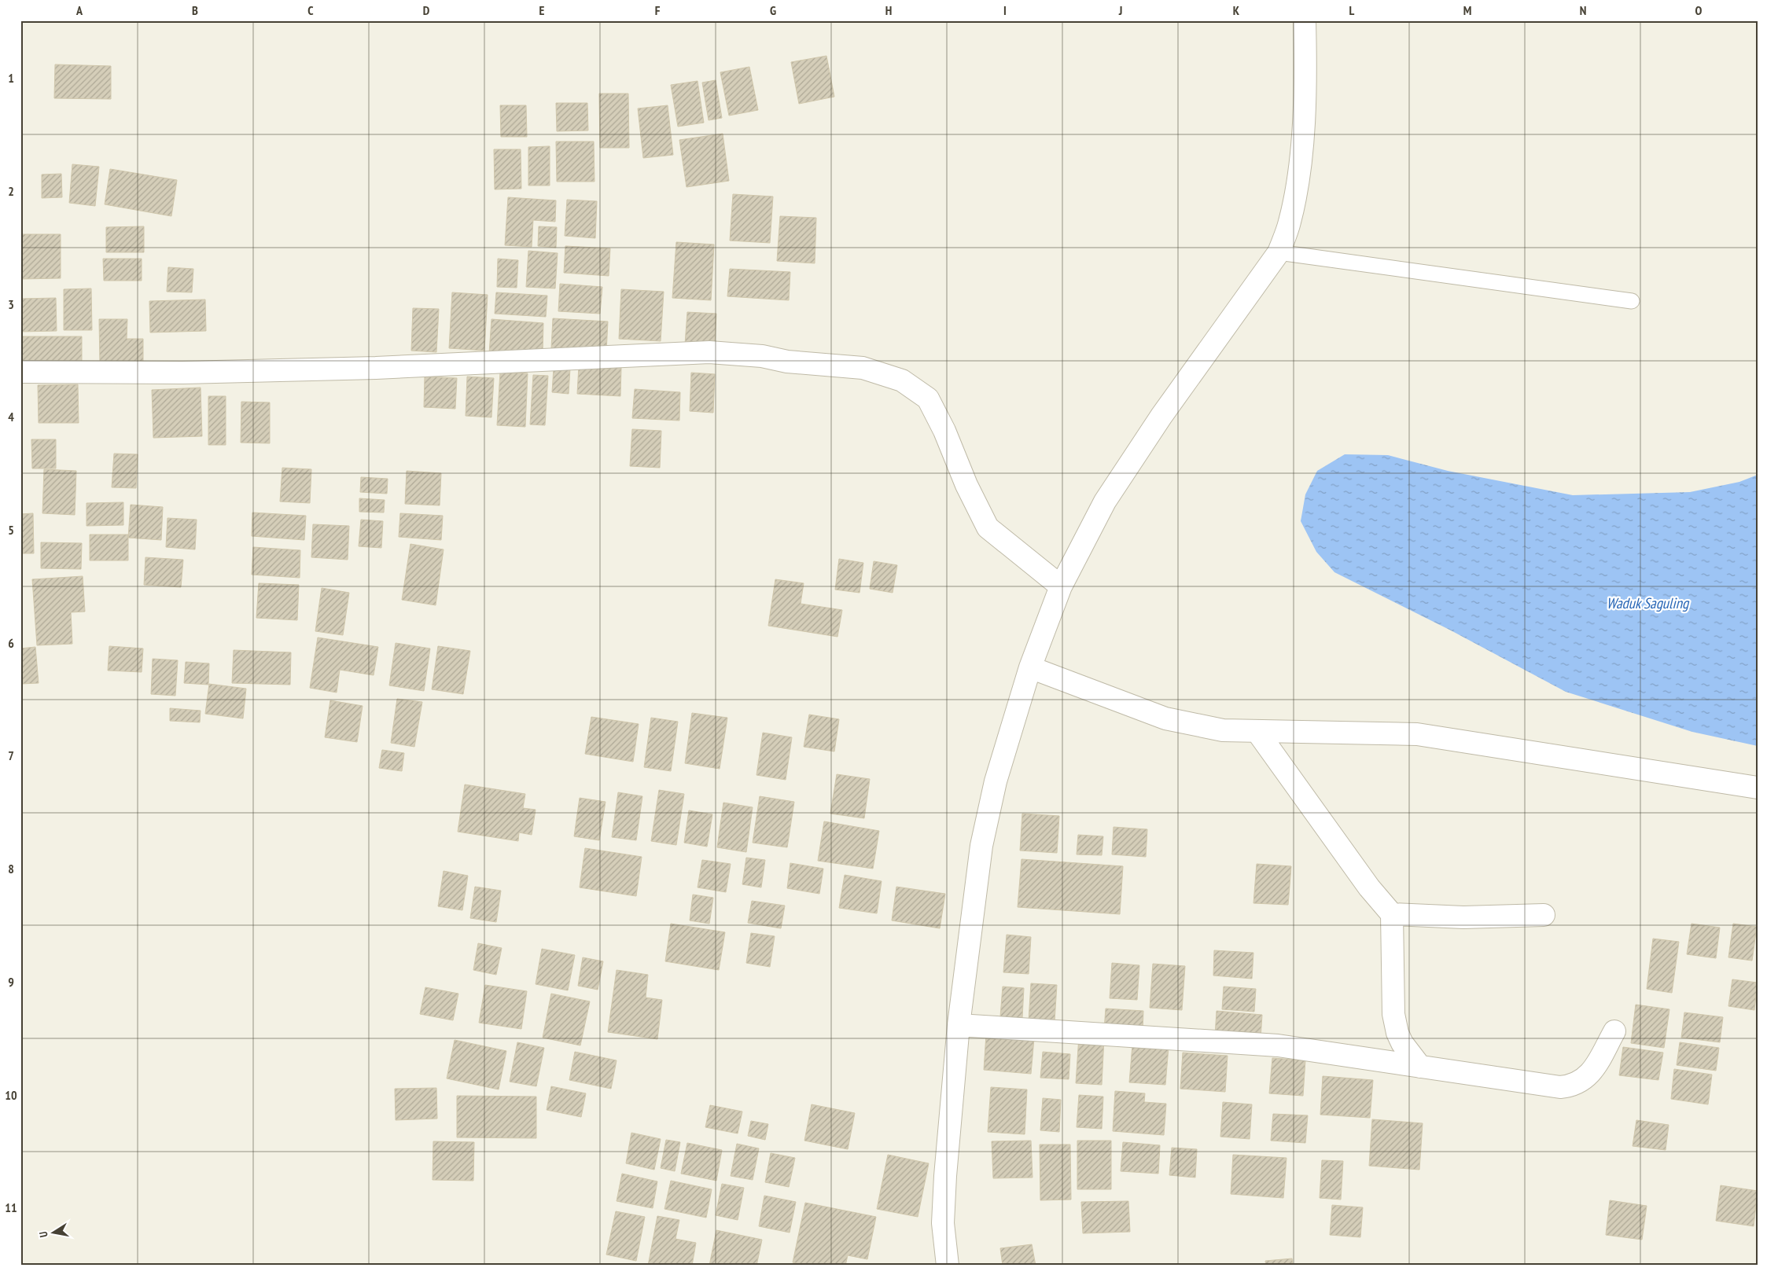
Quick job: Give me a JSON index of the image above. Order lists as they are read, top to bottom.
{
  "water": ["Waduk Saguling"],
  "north": "left",
  "grid": {
    "columns": [
      "A",
      "B",
      "C",
      "D",
      "E",
      "F",
      "G",
      "H",
      "I",
      "J",
      "K",
      "L",
      "M",
      "N",
      "O"
    ],
    "rows": [
      "1",
      "2",
      "3",
      "4",
      "5",
      "6",
      "7",
      "8",
      "9",
      "10",
      "11"
    ]
  }
}
